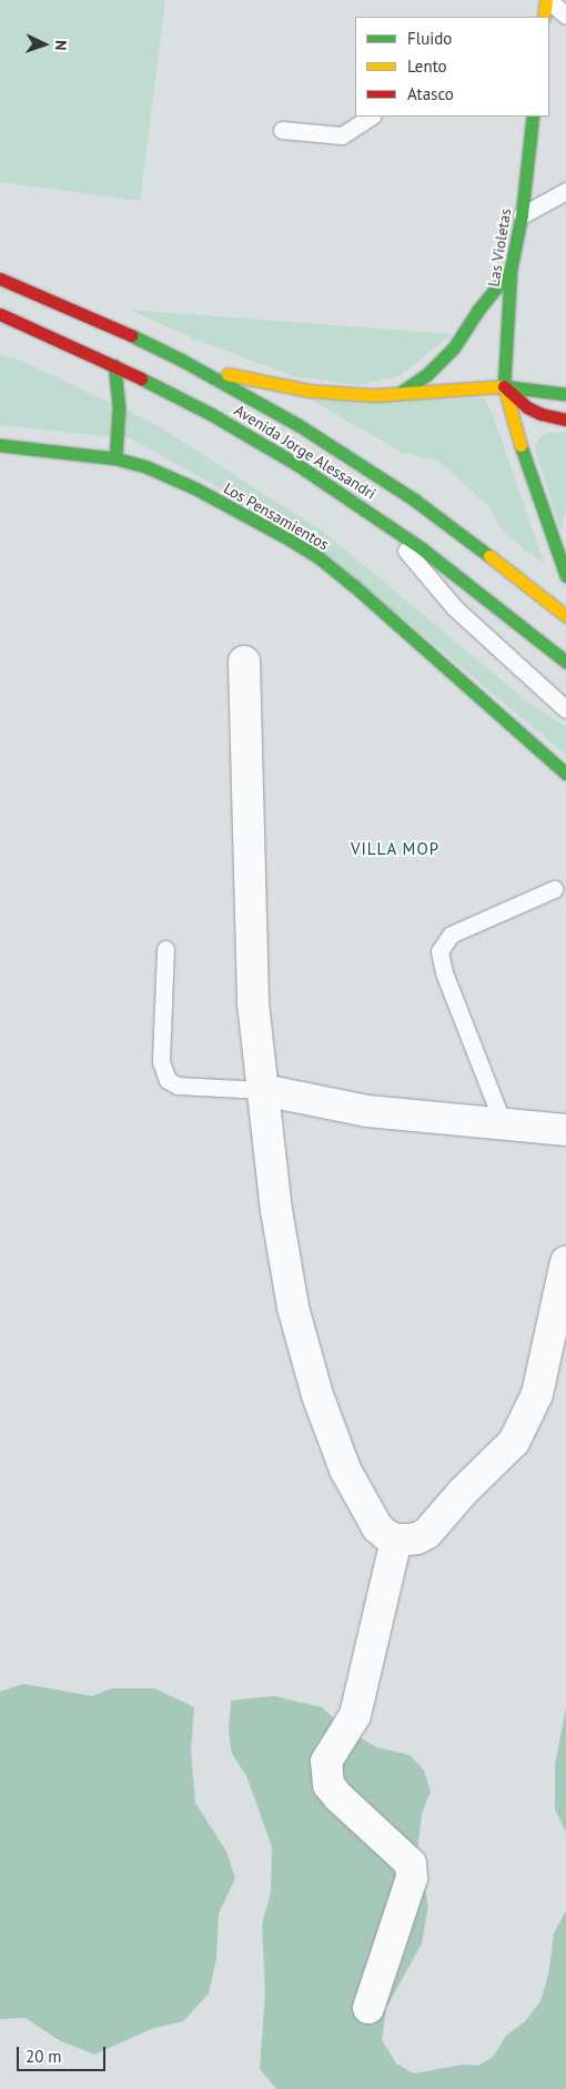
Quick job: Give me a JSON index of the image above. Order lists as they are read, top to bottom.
{
  "streets": {
    "main road": ["Las Violetas", "Avenida Jorge Alessandri", "Los Pensamientos"]
  },
  "districts": ["VILLA MOP"],
  "legend": ["Fluido", "Lento", "Atasco"],
  "scale_bar": "20 m",
  "north": "right"
}
